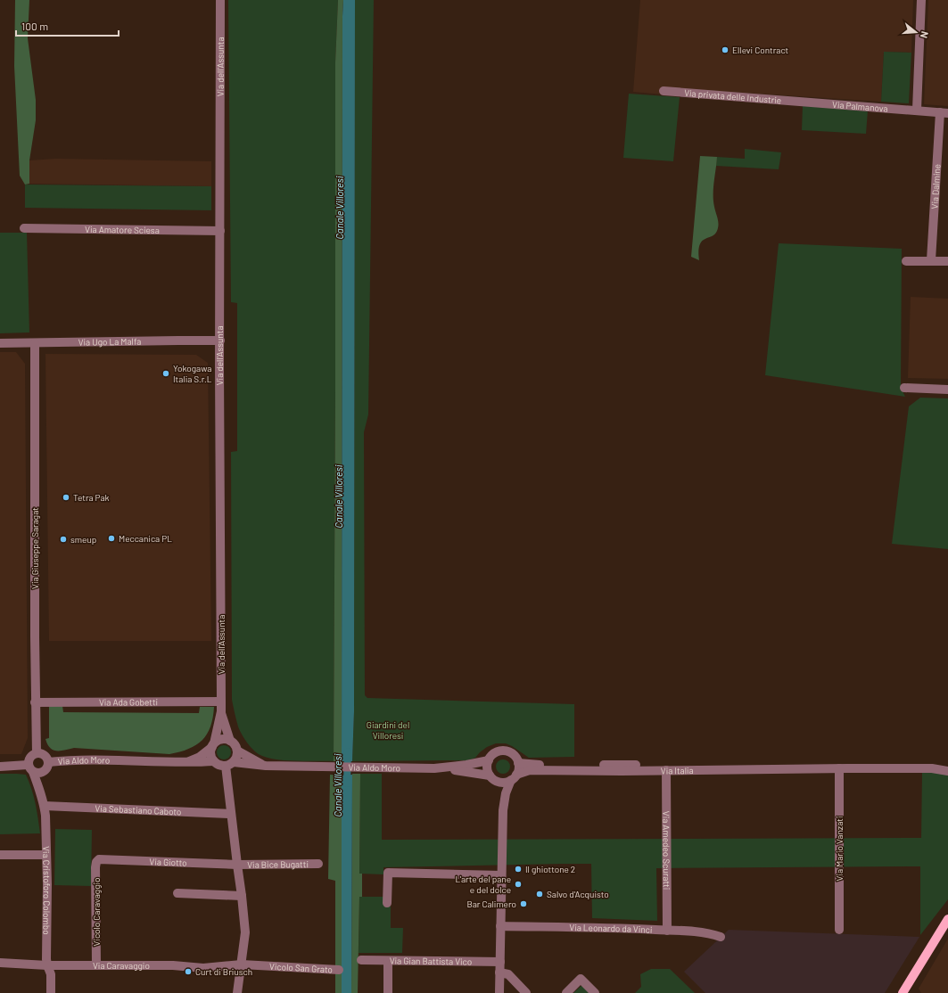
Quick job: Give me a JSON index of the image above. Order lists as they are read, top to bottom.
{
  "streets": {
    "street": [
      "Via dell'Assunta",
      "Via privata delle Industrie",
      "Via Palmanova",
      "Via Dalmine",
      "Via Amatore Sciesa",
      "Via Ugo La Malfa",
      "Via Giuseppe Saragat",
      "Via Ada Gobetti",
      "Via Aldo Moro",
      "Via Italia",
      "Via Sebastiano Caboto",
      "Via Mario Vanzati",
      "Via Amedeo Scuratti",
      "Via Giotto",
      "Via Bice Bugatti",
      "Via Cristoforo Colombo",
      "Vicolo Caravaggio",
      "Via Leonardo da Vinci",
      "Via Gian Battista Vico",
      "Via Caravaggio",
      "Vicolo San Grato"
    ]
  },
  "crossings": [
    ["Via dell'Assunta", "Via Amatore Sciesa"],
    ["Via dell'Assunta", "Via Ugo La Malfa"],
    ["Via dell'Assunta", "Via Ada Gobetti"],
    ["Via dell'Assunta", "Via Aldo Moro"],
    ["Via privata delle Industrie", "Via Palmanova"],
    ["Via Palmanova", "Via Dalmine"],
    ["Via Ugo La Malfa", "Via Giuseppe Saragat"],
    ["Via Giuseppe Saragat", "Via Ada Gobetti"],
    ["Via Giuseppe Saragat", "Via Aldo Moro"],
    ["Via Giuseppe Saragat", "Via Cristoforo Colombo"],
    ["Via Aldo Moro", "Via Italia"],
    ["Via Aldo Moro", "Via Cristoforo Colombo"],
    ["Via Italia", "Via Mario Vanzati"],
    ["Via Italia", "Via Amedeo Scuratti"],
    ["Via Sebastiano Caboto", "Via Cristoforo Colombo"],
    ["Via Amedeo Scuratti", "Via Leonardo da Vinci"],
    ["Via Giotto", "Via Bice Bugatti"],
    ["Via Giotto", "Vicolo Caravaggio"],
    ["Via Cristoforo Colombo", "Via Caravaggio"],
    ["Vicolo Caravaggio", "Via Caravaggio"],
    ["Via Caravaggio", "Vicolo San Grato"]
  ],
  "water": ["Canale Villoresi"],
  "parks": ["Giardini del Villoresi"],
  "places": [
    "Ellevi Contract",
    "Yokogawa Italia S.r.L",
    "Tetra Pak",
    "Meccanica PL",
    "smeup",
    "Il ghiottone 2",
    "L'arte del pane e del dolce",
    "Salvo d'Acquisto",
    "Bar Calimero",
    "Curt di Briusch"
  ],
  "scale_bar": "100 m",
  "north": "right"
}
